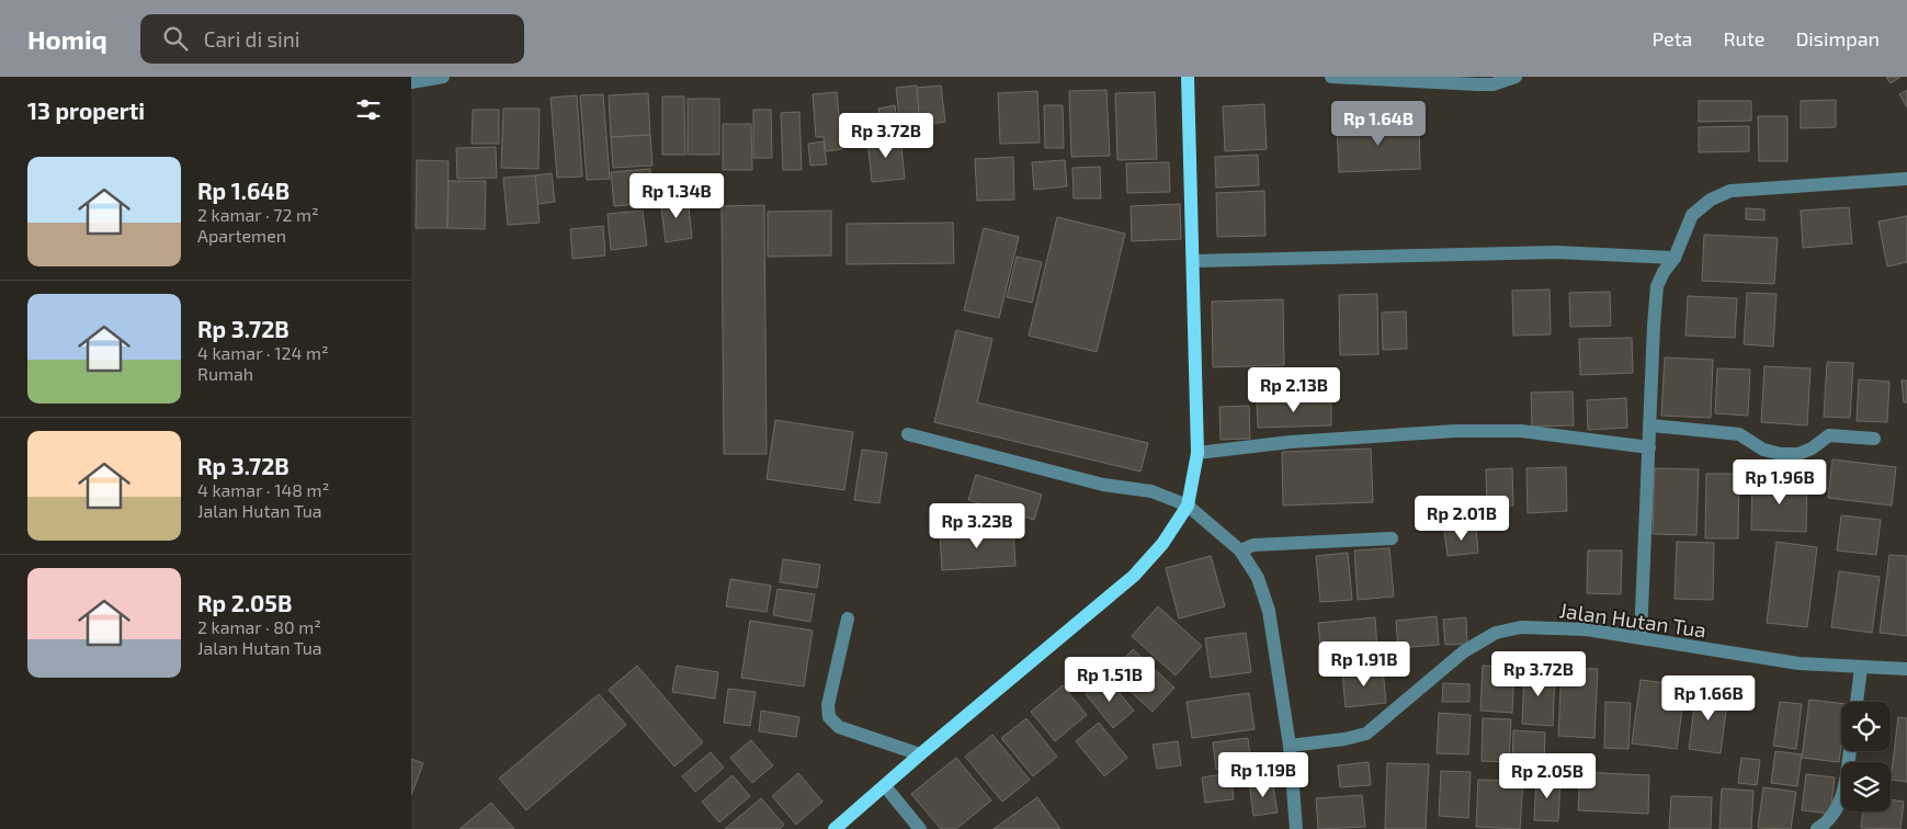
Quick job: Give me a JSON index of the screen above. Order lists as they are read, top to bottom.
{
  "streets": {
    "street": ["Jalan Hutan Tua"]
  },
  "page": {
    "header": "Homiq",
    "search": "Cari di sini",
    "nav": ["Peta", "Rute", "Disimpan"],
    "heading": "13 properti",
    "price": [
      "Rp 1.64B",
      "Rp 3.72B",
      "Rp 1.34B",
      "Rp 2.13B",
      "Rp 1.96B",
      "Rp 2.01B",
      "Rp 3.23B",
      "Rp 1.91B",
      "Rp 3.72B",
      "Rp 1.51B",
      "Rp 1.66B",
      "Rp 1.19B",
      "Rp 2.05B"
    ],
    "list": [
      {
        "name": "Rp 1.64B",
        "note": "2 kamar · 72 m² · Apartemen"
      },
      {
        "name": "Rp 3.72B",
        "note": "4 kamar · 124 m² · Rumah"
      },
      {
        "name": "Rp 3.72B",
        "note": "4 kamar · 148 m² · Jalan Hutan Tua"
      },
      {
        "name": "Rp 2.05B",
        "note": "2 kamar · 80 m² · Jalan Hutan Tua"
      }
    ]
  }
}
